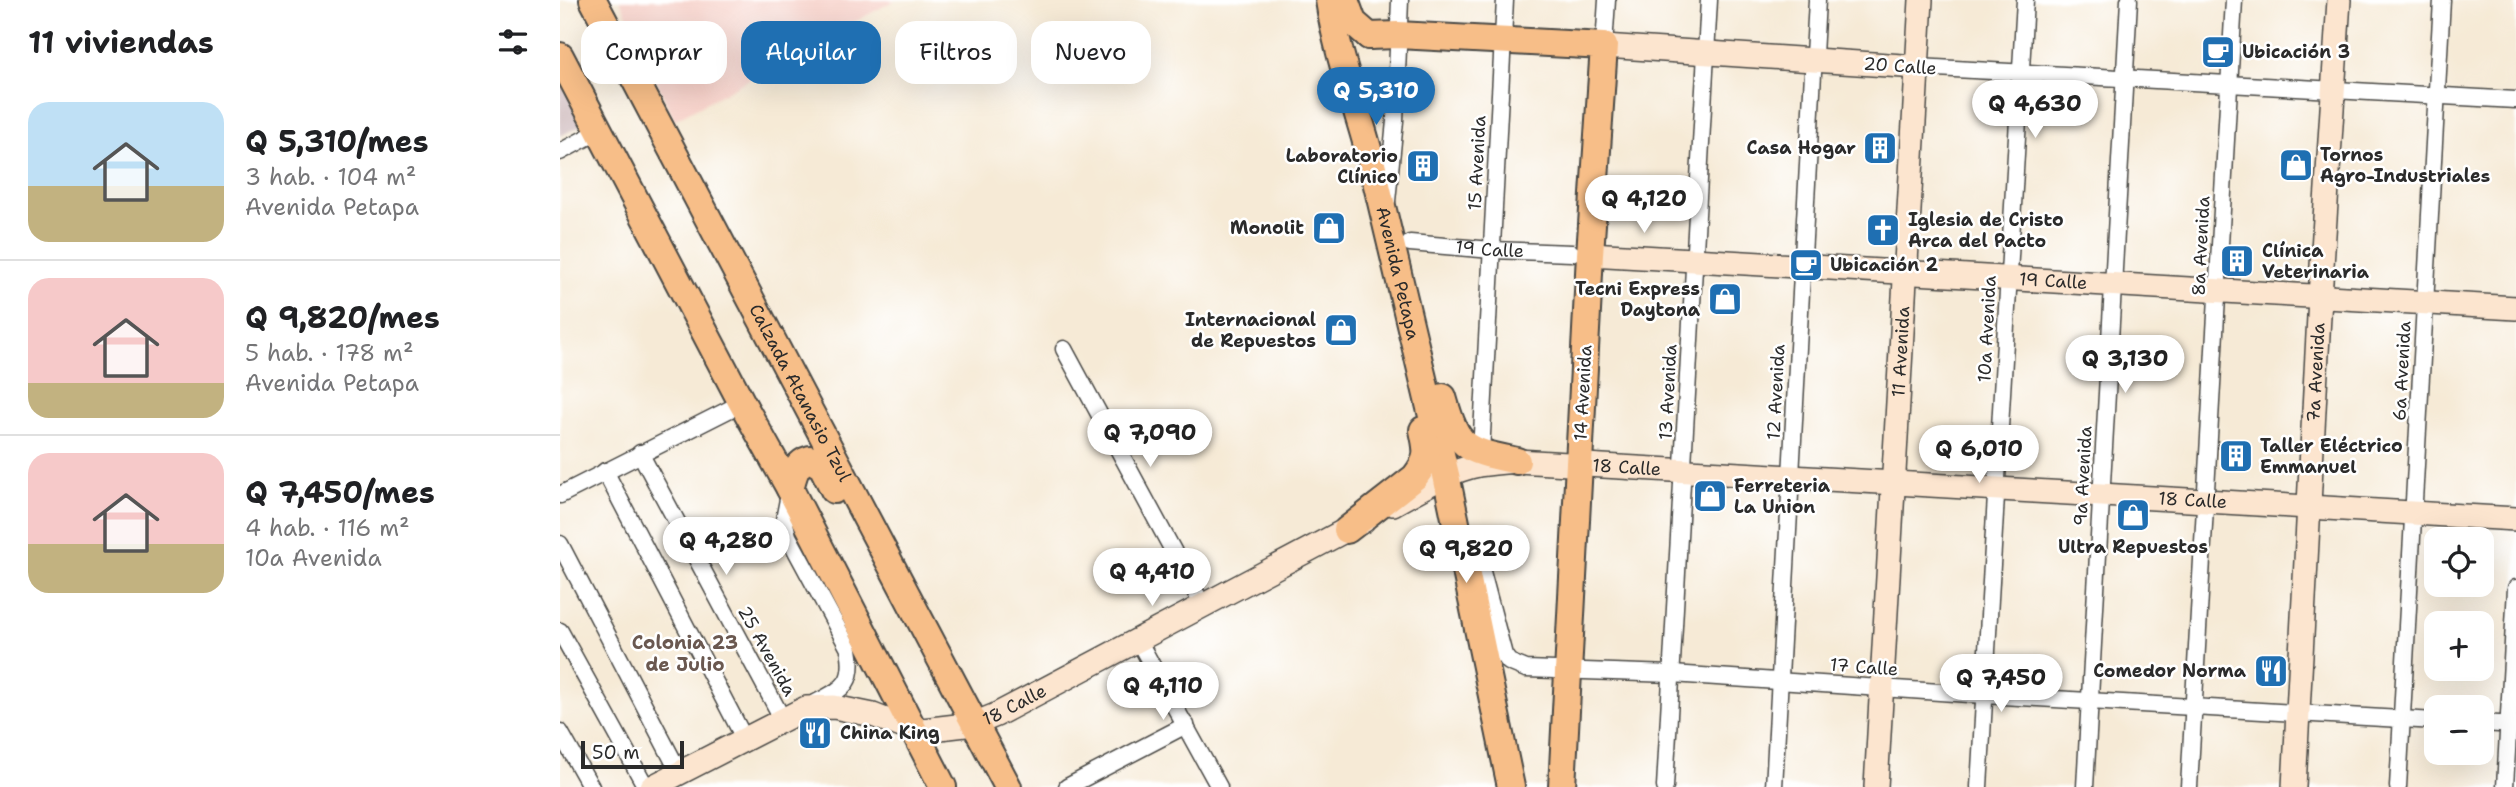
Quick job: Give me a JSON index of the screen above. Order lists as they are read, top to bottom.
{
  "streets": {
    "main road": [
      "20 Calle",
      "Avenida Petapa",
      "Calzada Atanasio Tzul",
      "14 Avenida"
    ],
    "street": [
      "15 Avenida",
      "8a Avenida",
      "19 Calle",
      "10a Avenida",
      "11 Avenida",
      "6a Avenida",
      "7a Avenida",
      "13 Avenida",
      "12 Avenida",
      "18 Calle",
      "9a Avenida",
      "25 Avenida",
      "17 Calle"
    ]
  },
  "crossings": [
    ["20 Calle", "15 Avenida"],
    ["20 Calle", "8a Avenida"],
    ["20 Calle", "10a Avenida"],
    ["20 Calle", "11 Avenida"],
    ["20 Calle", "6a Avenida"],
    ["20 Calle", "7a Avenida"],
    ["20 Calle", "13 Avenida"],
    ["20 Calle", "12 Avenida"],
    ["20 Calle", "14 Avenida"],
    ["20 Calle", "9a Avenida"],
    ["15 Avenida", "19 Calle"],
    ["8a Avenida", "19 Calle"],
    ["8a Avenida", "18 Calle"],
    ["8a Avenida", "17 Calle"],
    ["19 Calle", "Avenida Petapa"],
    ["19 Calle", "10a Avenida"],
    ["19 Calle", "11 Avenida"],
    ["19 Calle", "6a Avenida"],
    ["19 Calle", "7a Avenida"],
    ["19 Calle", "13 Avenida"],
    ["19 Calle", "12 Avenida"],
    ["19 Calle", "14 Avenida"],
    ["19 Calle", "9a Avenida"],
    ["Avenida Petapa", "18 Calle"],
    ["Avenida Petapa", "17 Calle"],
    ["10a Avenida", "18 Calle"],
    ["10a Avenida", "17 Calle"],
    ["11 Avenida", "18 Calle"],
    ["11 Avenida", "17 Calle"],
    ["6a Avenida", "18 Calle"],
    ["6a Avenida", "17 Calle"],
    ["7a Avenida", "18 Calle"],
    ["7a Avenida", "17 Calle"],
    ["13 Avenida", "18 Calle"],
    ["13 Avenida", "17 Calle"],
    ["12 Avenida", "18 Calle"],
    ["12 Avenida", "17 Calle"],
    ["Calzada Atanasio Tzul", "18 Calle"],
    ["14 Avenida", "18 Calle"],
    ["14 Avenida", "17 Calle"],
    ["18 Calle", "9a Avenida"],
    ["18 Calle", "25 Avenida"],
    ["9a Avenida", "17 Calle"]
  ],
  "districts": ["Colonia 23 de Julio"],
  "places": {
    "cafe": ["Ubicación 3", "Ubicación 2"],
    "building": [
      "Casa Hogar",
      "Laboratorio Clínico",
      "Clínica Veterinaria",
      "Taller Eléctrico Emmanuel"
    ],
    "shop": [
      "Tornos Agro-Industriales",
      "Monolit",
      "Tecni Express Daytona",
      "Internacional de Repuestos",
      "Ferreteria La Union",
      "Ultra Repuestos"
    ],
    "church": ["Iglesia de Cristo Arca del Pacto"],
    "restaurant": ["Comedor Norma", "China King"]
  },
  "scale_bar": "50 m",
  "page": {
    "heading": "11 viviendas",
    "chip": [
      "Comprar",
      "Alquilar",
      "Filtros",
      "Nuevo"
    ],
    "price": [
      "Q 5,310",
      "Q 4,630",
      "Q 4,120",
      "Q 3,130",
      "Q 7,090",
      "Q 6,010",
      "Q 4,280",
      "Q 9,820",
      "Q 4,410",
      "Q 7,450",
      "Q 4,110"
    ],
    "list": [
      {
        "name": "Q 5,310/mes",
        "note": "3 hab. · 104 m² · Avenida Petapa"
      },
      {
        "name": "Q 9,820/mes",
        "note": "5 hab. · 178 m² · Avenida Petapa"
      },
      {
        "name": "Q 7,450/mes",
        "note": "4 hab. · 116 m² · 10a Avenida"
      }
    ],
    "map_buttons": ["+", "−"],
    "scale": "50 m"
  }
}
